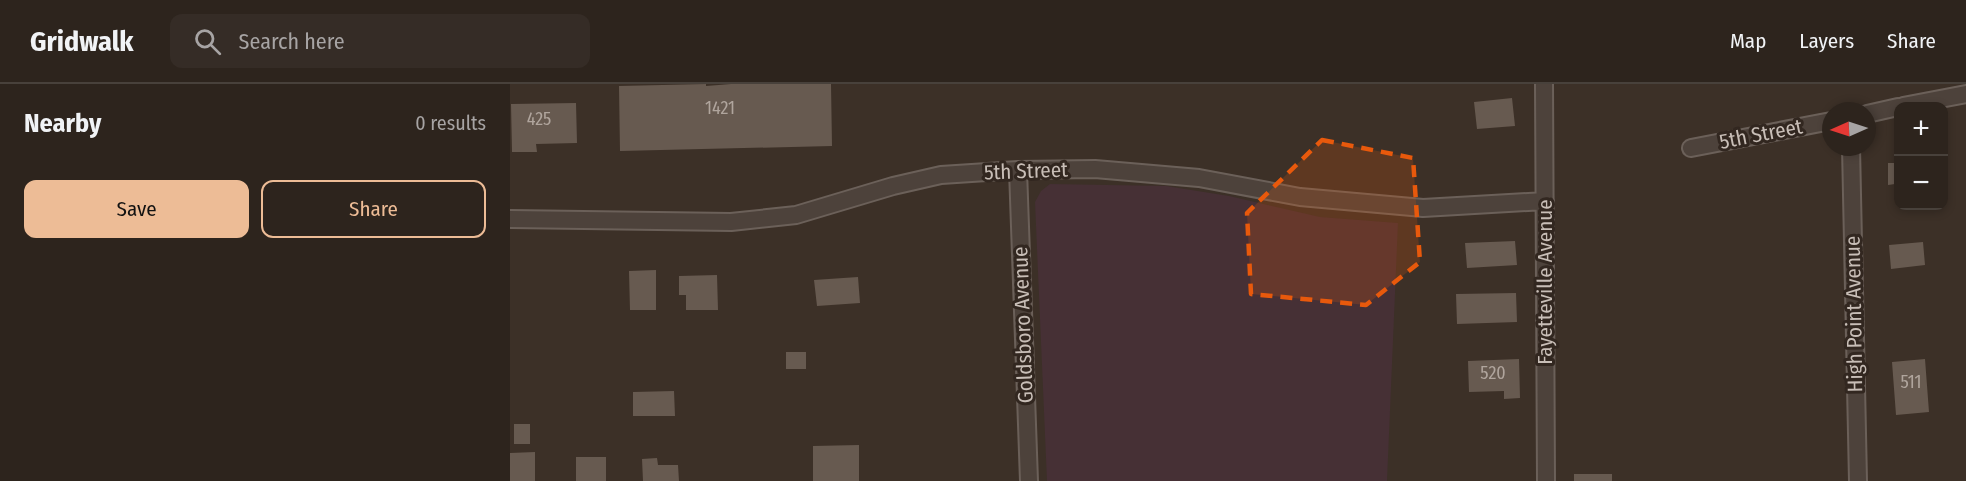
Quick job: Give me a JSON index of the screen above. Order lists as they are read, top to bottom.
{
  "streets": {
    "street": [
      "5th Street",
      "Fayetteville Avenue",
      "High Point Avenue",
      "Goldsboro Avenue"
    ]
  },
  "crossings": [
    ["5th Street", "Fayetteville Avenue"],
    ["5th Street", "Goldsboro Avenue"]
  ],
  "house_numbers": [
    "1421",
    "425",
    "520",
    "511"
  ],
  "north": "left",
  "page": {
    "header": "Gridwalk",
    "search": "Search here",
    "nav": ["Map", "Layers", "Share"],
    "heading": ["Nearby", "0 results"],
    "map_buttons": ["+", "−"],
    "buttons": ["Save", "Share"]
  }
}
